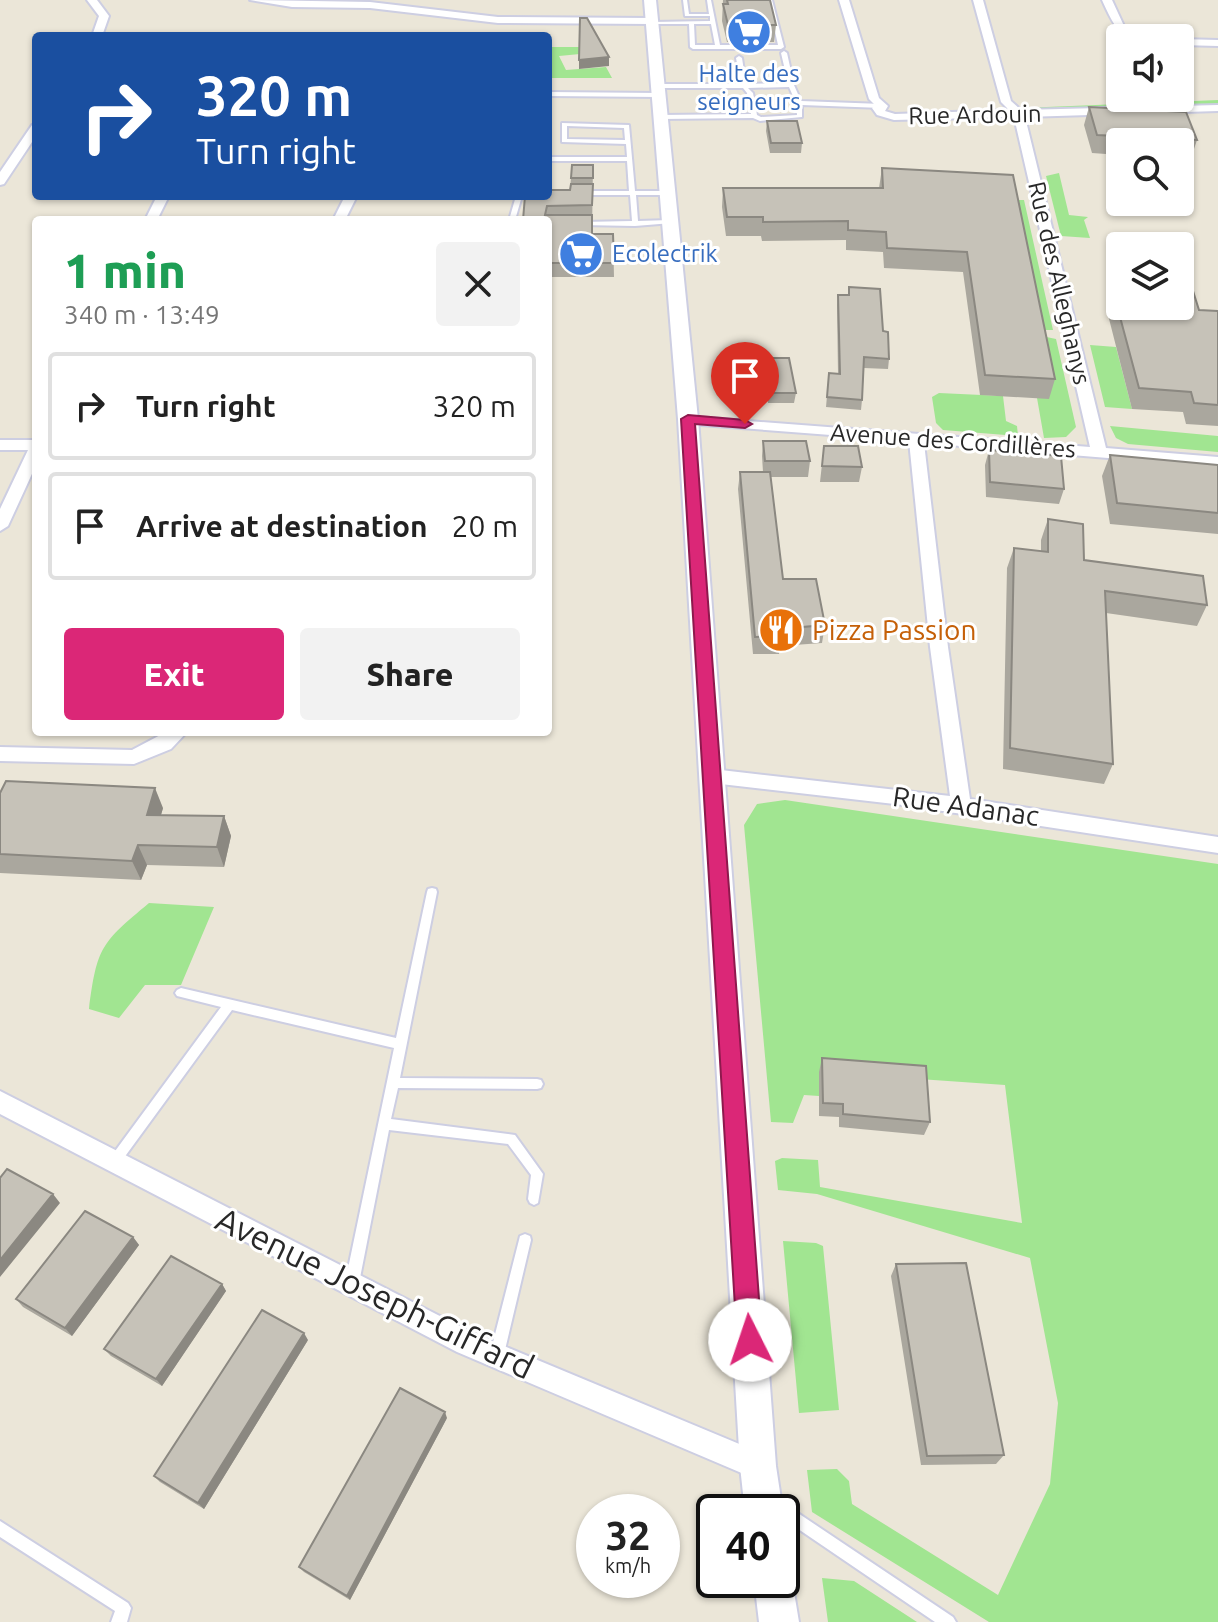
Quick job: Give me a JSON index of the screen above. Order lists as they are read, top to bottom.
{
  "streets": {
    "street": [
      "Rue Ardouin",
      "Rue des Alleghanys",
      "Avenue des Cordillères",
      "Rue Adanac",
      "Avenue Joseph-Giffard"
    ]
  },
  "crossings": [
    ["Rue Ardouin", "Rue des Alleghanys"],
    ["Rue des Alleghanys", "Avenue des Cordillères"]
  ],
  "places": {
    "supermarket": ["Halte des seigneurs", "Ecolectrik"],
    "restaurant": ["Pizza Passion"]
  },
  "page": {
    "turn": ["320 m", "Turn right"],
    "heading": ["1 min", "340 m · 13:49"],
    "list": [
      {
        "name": "Turn right",
        "value": "320 m"
      },
      {
        "name": "Arrive at destination",
        "value": "20 m"
      }
    ],
    "buttons": ["Exit", "Share"],
    "speed": "32 km/h",
    "limit": "40"
  }
}
